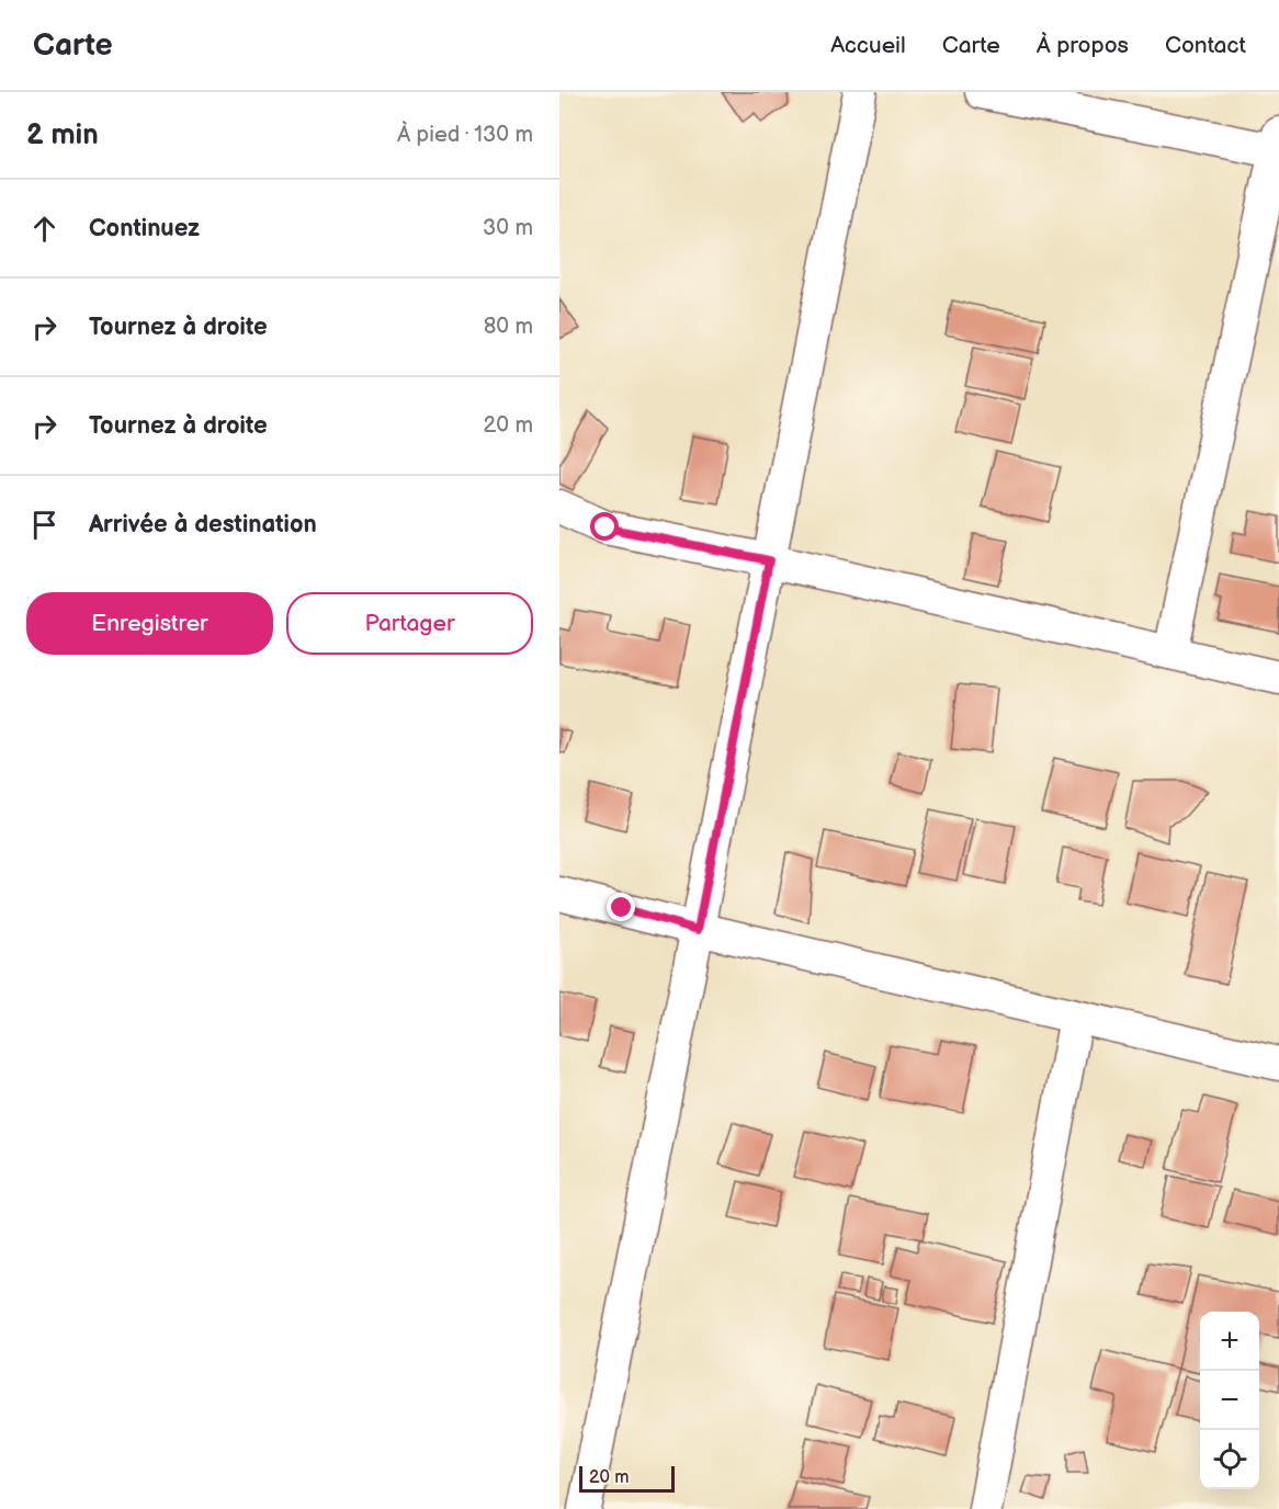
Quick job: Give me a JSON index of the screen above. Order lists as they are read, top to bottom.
{
  "scale_bar": "20 m",
  "page": {
    "header": "Carte",
    "nav": [
      "Accueil",
      "Carte",
      "À propos",
      "Contact"
    ],
    "heading": ["2 min", "À pied · 130 m"],
    "list": [
      ["Continuez", "30 m"],
      ["Tournez à droite", "80 m"],
      ["Tournez à droite", "20 m"],
      "Arrivée à destination"
    ],
    "buttons": ["Enregistrer", "Partager"],
    "map_buttons": ["+", "−"],
    "scale": "20 m"
  }
}
